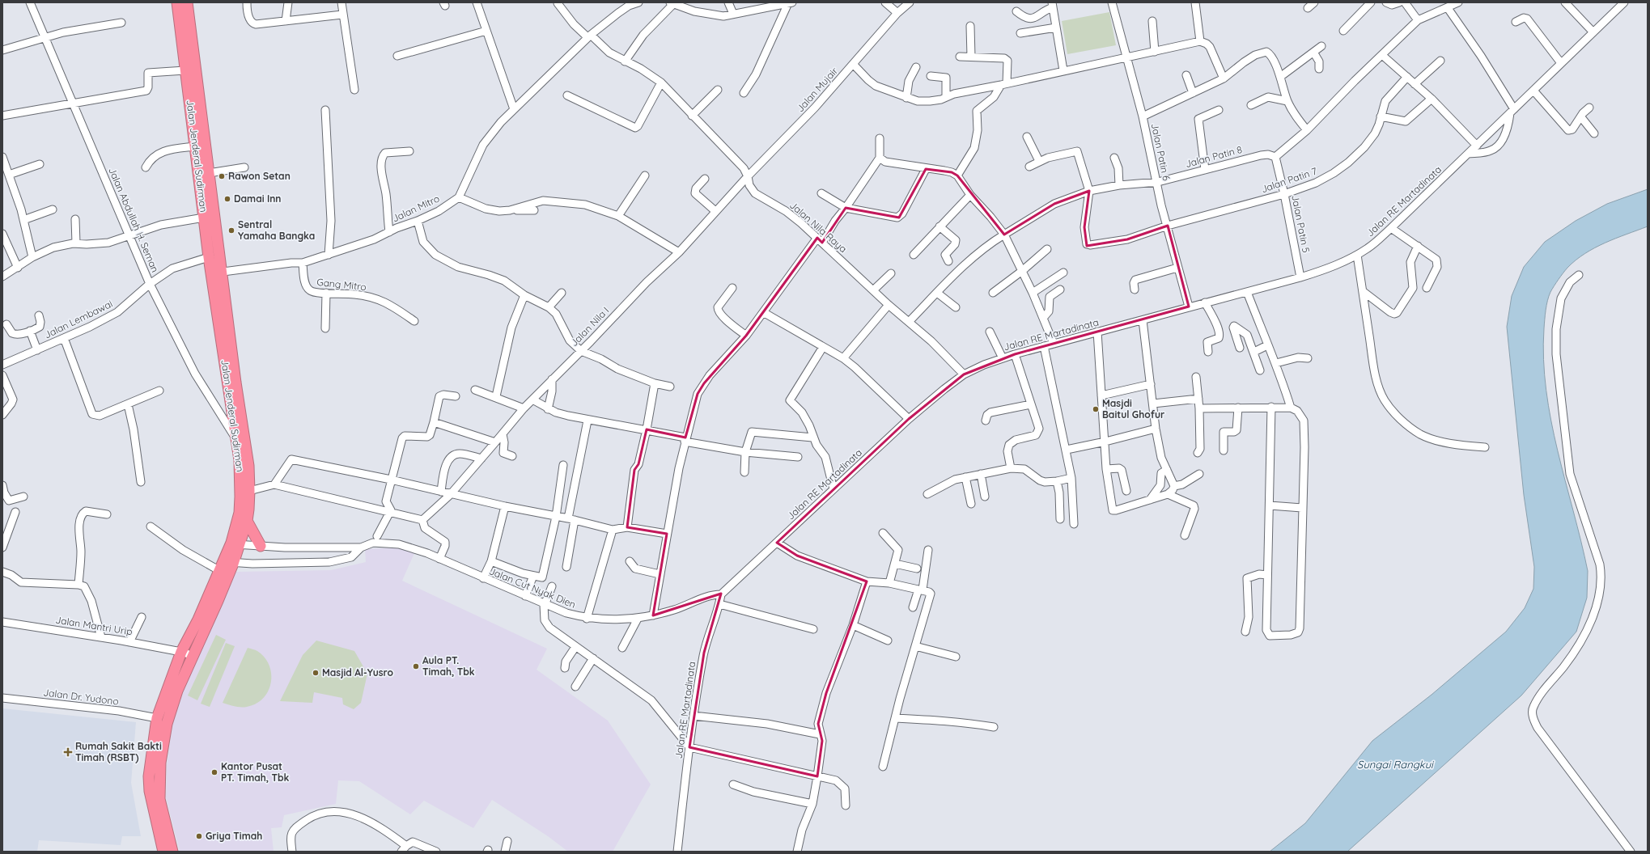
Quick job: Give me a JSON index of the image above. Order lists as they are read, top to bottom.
{
  "streets": {
    "highway": ["Jalan Jenderal Sudirman"],
    "street": [
      "Jalan Mujair",
      "Jalan Patin 6",
      "Jalan Patin 8",
      "Jalan Patin 7",
      "Jalan RE Martadinata",
      "Jalan Mitro",
      "Jalan Abdullah H. Seman",
      "Jalan Patin 5",
      "Jalan Nila Raya",
      "Gang Mitro",
      "Jalan Lembawai",
      "Jalan Nila I",
      "Jalan Cut Nyak Dien",
      "Jalan Mantri Urip",
      "Jalan Dr. Yudono"
    ]
  },
  "crossings": [
    ["Jalan Mujair", "Jalan Nila Raya"],
    ["Jalan Mujair", "Jalan Nila I"],
    ["Jalan Patin 6", "Jalan Patin 8"],
    ["Jalan Patin 6", "Jalan Patin 7"],
    ["Jalan Patin 6", "Jalan RE Martadinata"],
    ["Jalan Jenderal Sudirman", "Jalan Mitro"],
    ["Jalan Jenderal Sudirman", "Jalan Abdullah H. Seman"],
    ["Jalan Jenderal Sudirman", "Jalan Lembawai"],
    ["Jalan Jenderal Sudirman", "Jalan Cut Nyak Dien"],
    ["Jalan Jenderal Sudirman", "Jalan Mantri Urip"],
    ["Jalan Jenderal Sudirman", "Jalan Dr. Yudono"],
    ["Jalan Patin 8", "Jalan Patin 7"],
    ["Jalan Patin 8", "Jalan Patin 5"],
    ["Jalan Patin 8", "Jalan Nila Raya"],
    ["Jalan Patin 7", "Jalan Patin 5"],
    ["Jalan RE Martadinata", "Jalan Patin 5"],
    ["Jalan RE Martadinata", "Jalan Nila Raya"],
    ["Jalan RE Martadinata", "Jalan Cut Nyak Dien"],
    ["Jalan Mitro", "Gang Mitro"],
    ["Jalan Abdullah H. Seman", "Jalan Lembawai"],
    ["Jalan Nila Raya", "Jalan Nila I"]
  ],
  "water": ["Sungai Rangkui"],
  "places": {
    "other": [
      "Rawon Setan",
      "Damai Inn",
      "Sentral Yamaha Bangka",
      "Masjdi Baitul Ghofur",
      "Aula PT. Timah, Tbk",
      "Masjid Al-Yusro",
      "Kantor Pusat PT. Timah, Tbk",
      "Griya Timah"
    ],
    "health": ["Rumah Sakit Bakti Timah (RSBT)"]
  }
}
